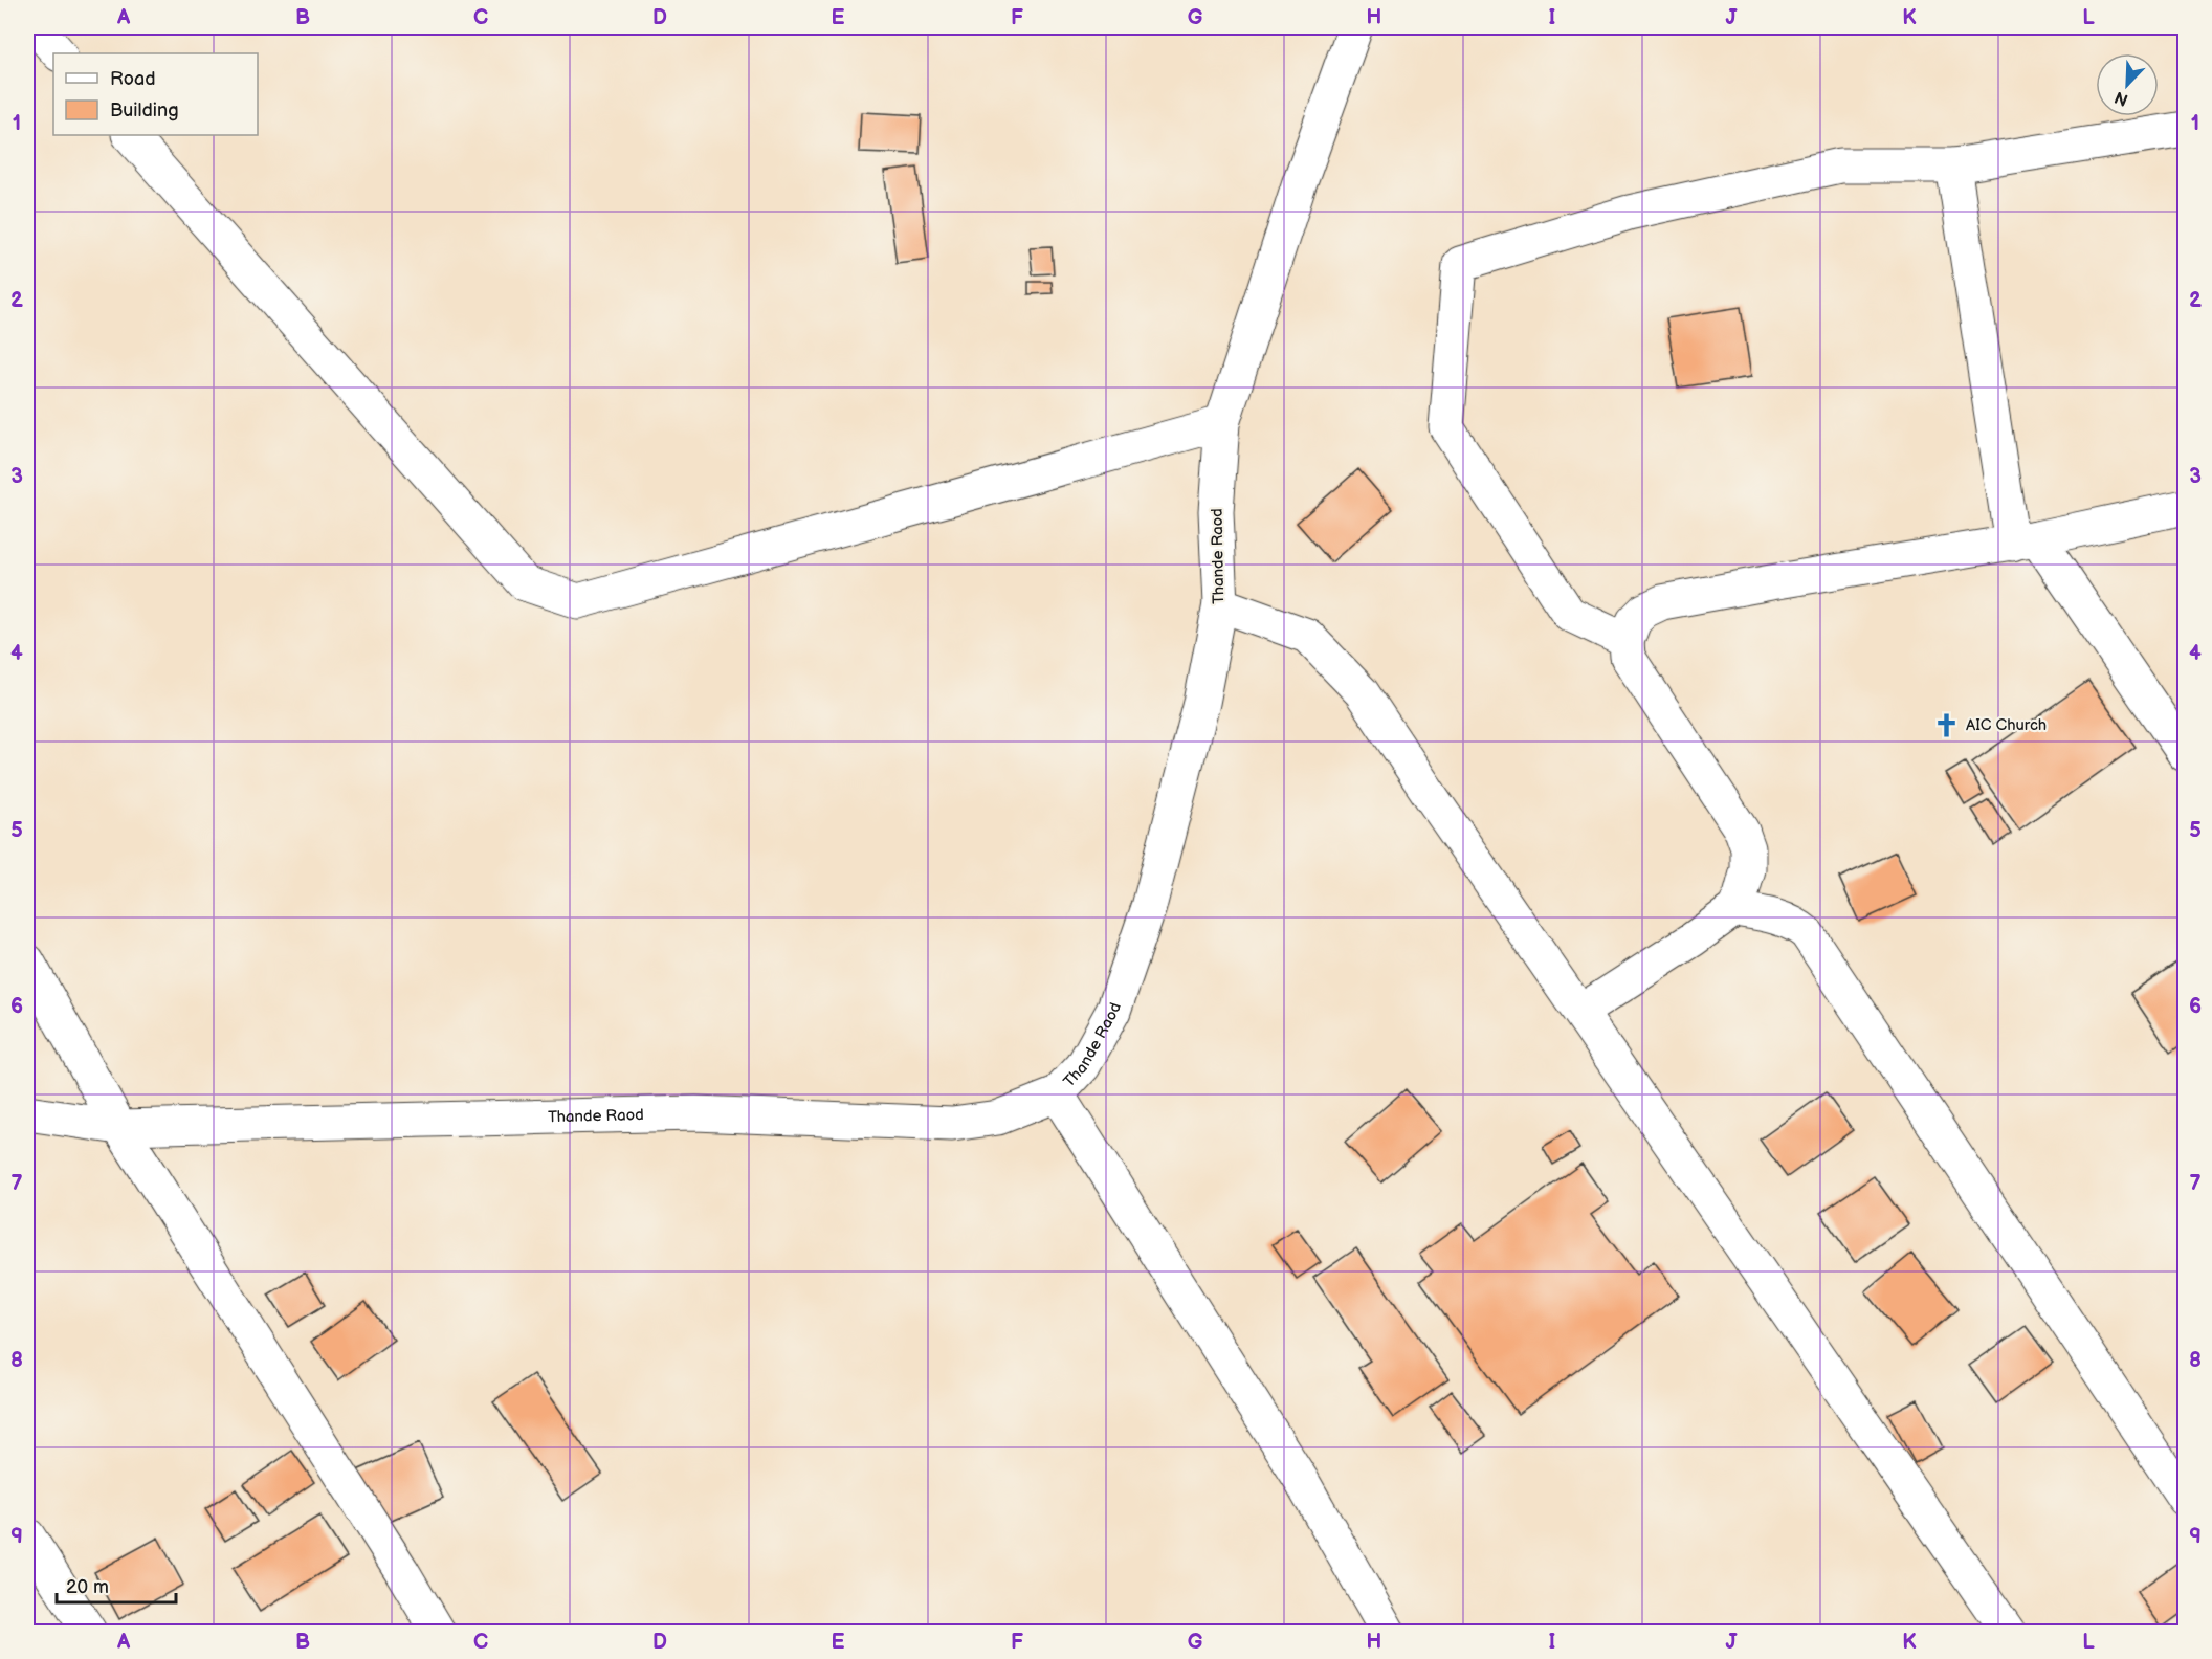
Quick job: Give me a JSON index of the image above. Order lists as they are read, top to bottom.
{
  "streets": {
    "street": ["Thande Raod"]
  },
  "places": {
    "church": ["AIC Church"]
  },
  "legend": ["Road", "Building"],
  "scale_bar": "20 m",
  "north": "bottom left",
  "grid": {
    "columns": [
      "A",
      "B",
      "C",
      "D",
      "E",
      "F",
      "G",
      "H",
      "I",
      "J",
      "K",
      "L"
    ],
    "rows": [
      "1",
      "2",
      "3",
      "4",
      "5",
      "6",
      "7",
      "8",
      "9"
    ]
  }
}
